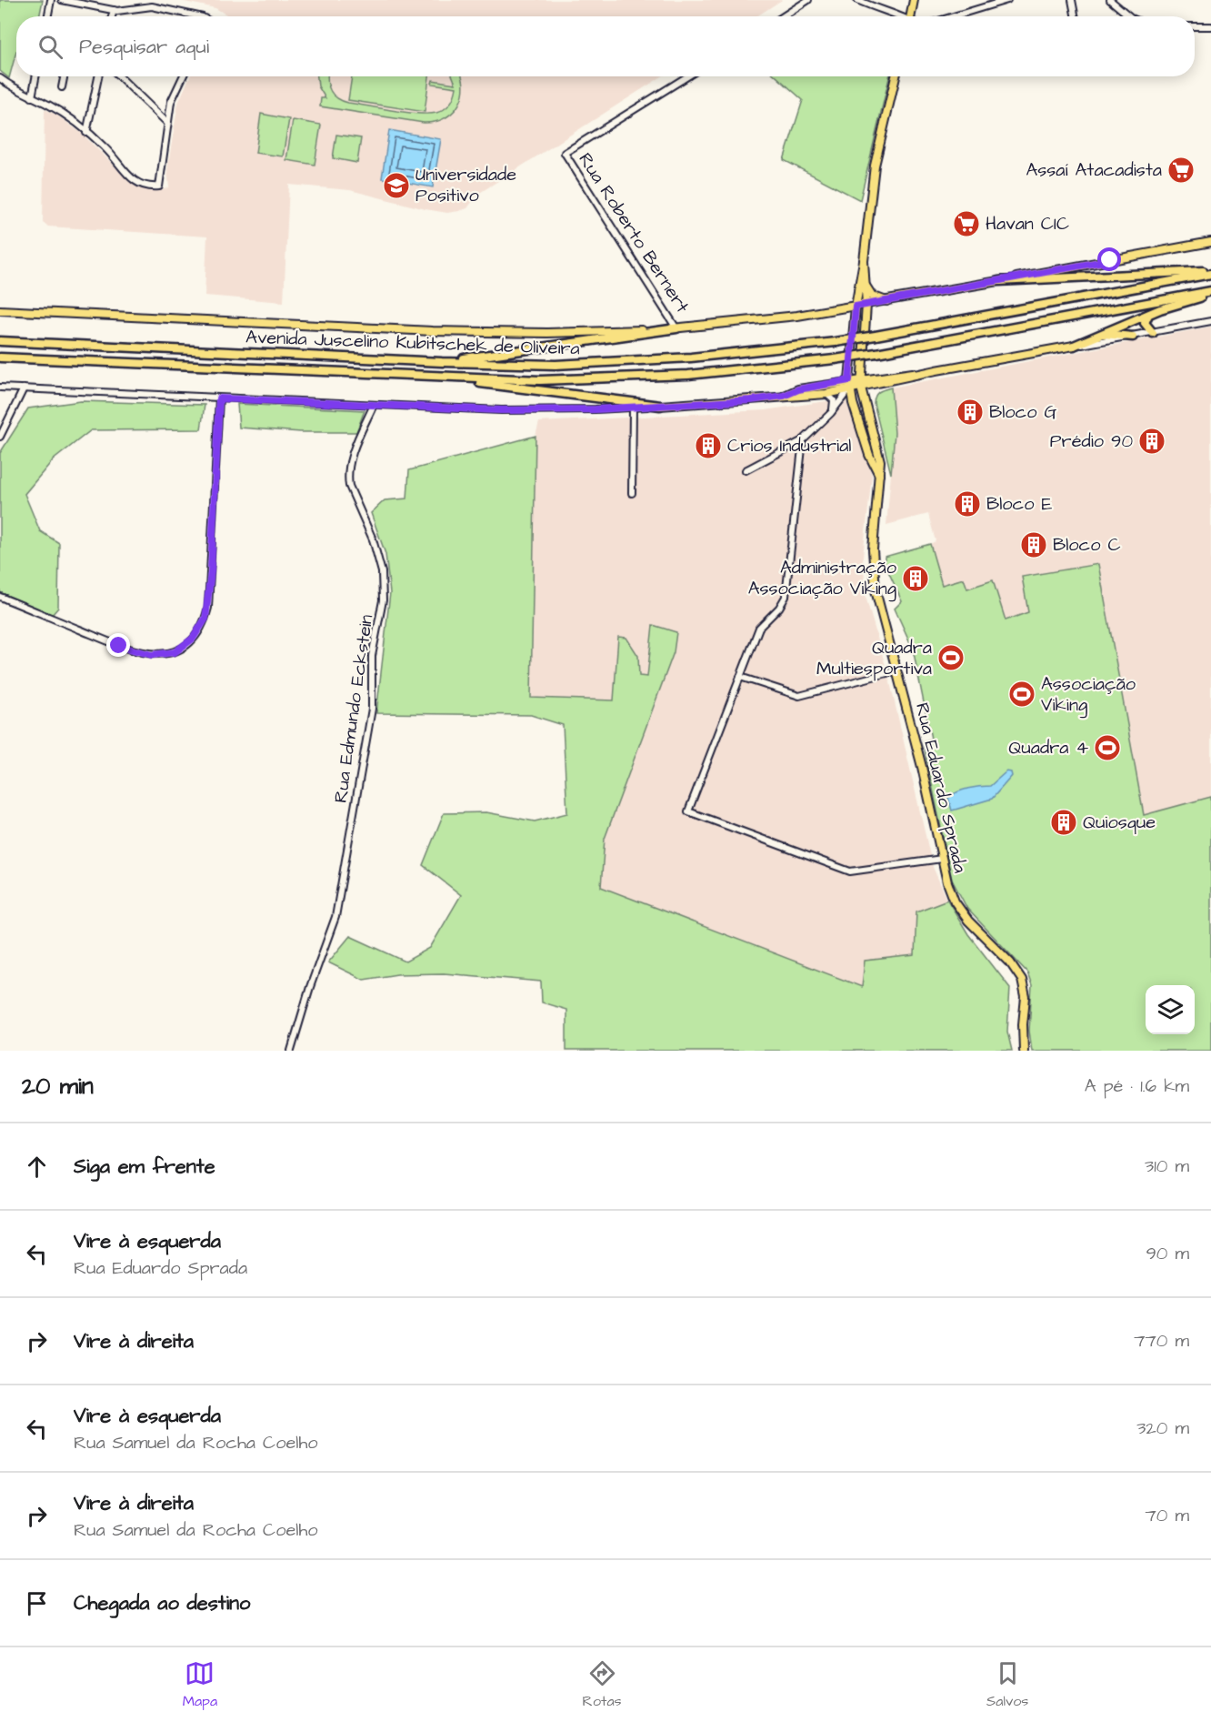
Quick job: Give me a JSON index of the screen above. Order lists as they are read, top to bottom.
{
  "streets": {
    "highway": ["Avenida Juscelino Kubitschek de Oliveira"],
    "main road": ["Rua Eduardo Sprada"],
    "street": ["Rua Roberto Bernert", "Rua Edmundo Eckstein"]
  },
  "places": {
    "supermarket": ["Assaí Atacadista", "Havan CIC"],
    "school or university": ["Universidade Positivo"],
    "building": [
      "Bloco G",
      "Prédio 90",
      "Crios Industrial",
      "Bloco E",
      "Bloco C",
      "Administração Associação Viking",
      "Quiosque"
    ],
    "sports": ["Quadra Multiesportiva", "Associação Viking", "Quadra 4"]
  },
  "page": {
    "search": "Pesquisar aqui",
    "heading": ["20 min", "A pé · 1.6 km"],
    "list": [
      ["Siga em frente", "310 m"],
      ["Vire à esquerda", "Rua Eduardo Sprada", "90 m"],
      ["Vire à direita", "770 m"],
      ["Vire à esquerda", "Rua Samuel da Rocha Coelho", "320 m"],
      ["Vire à direita", "Rua Samuel da Rocha Coelho", "70 m"],
      "Chegada ao destino"
    ],
    "nav": ["Mapa", "Rotas", "Salvos"]
  }
}
